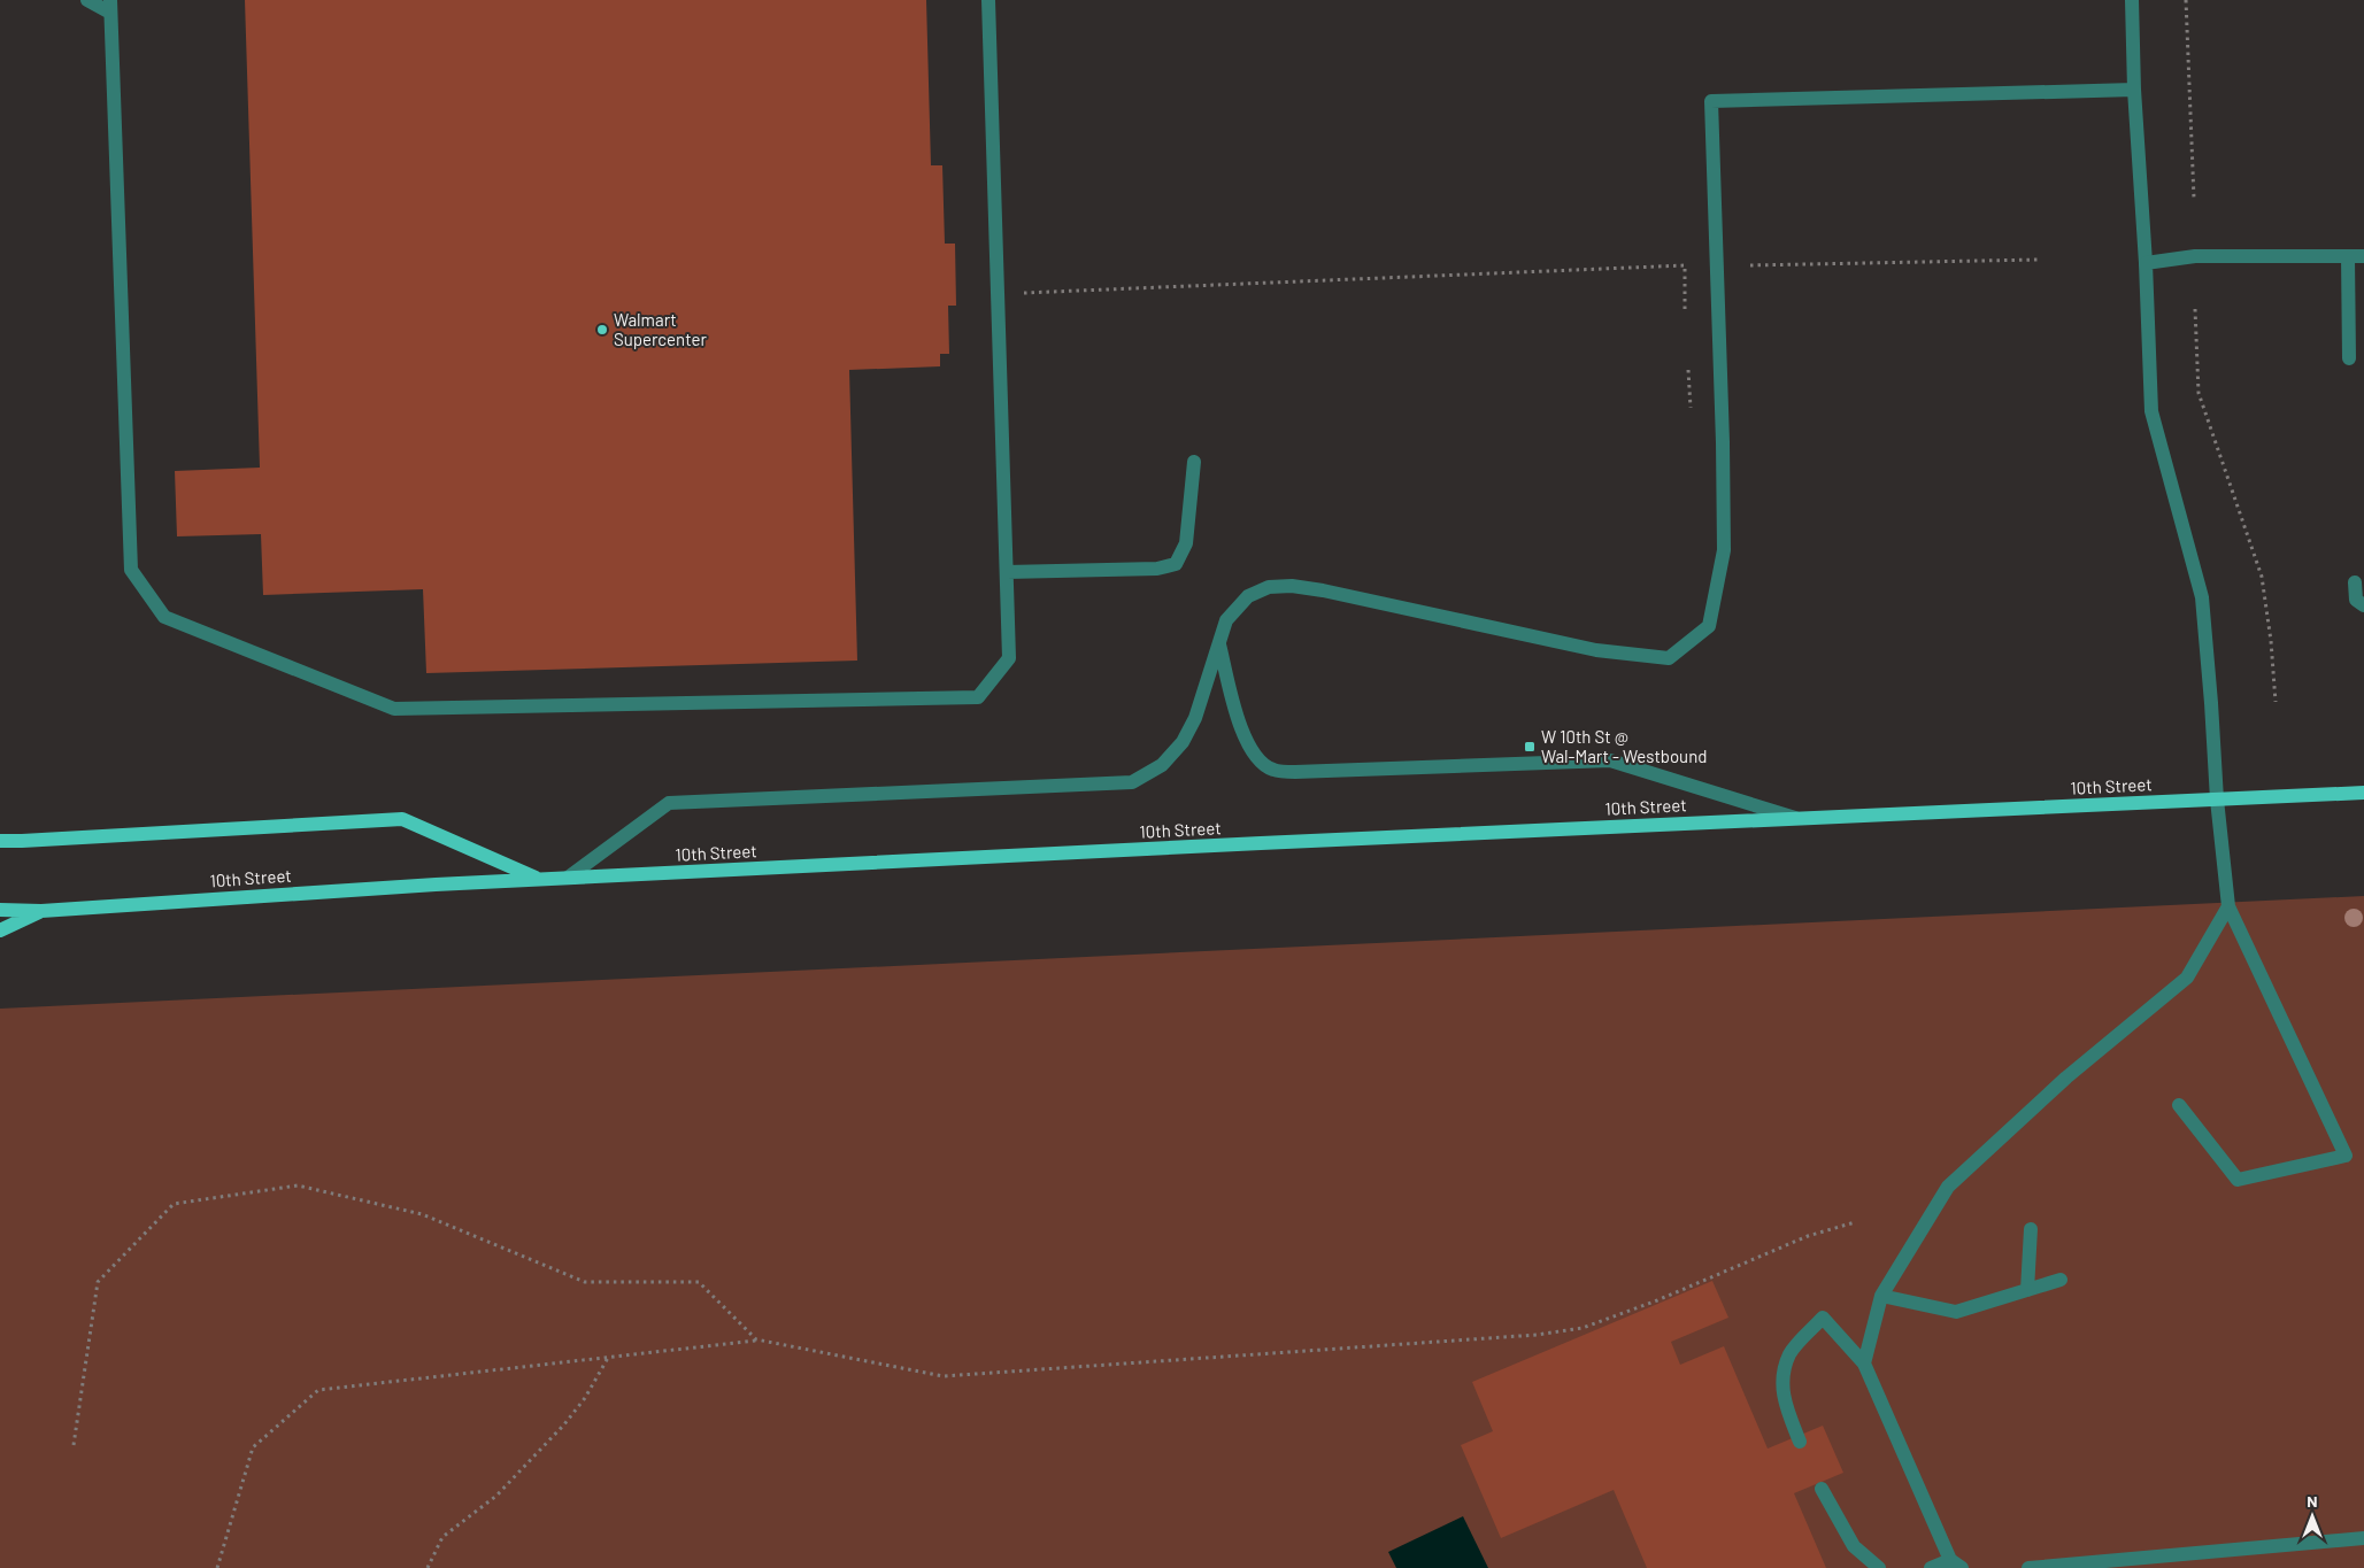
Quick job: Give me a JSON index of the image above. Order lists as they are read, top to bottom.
{
  "streets": {
    "main road": ["10th Street"]
  },
  "places": {
    "other": ["Walmart Supercenter"],
    "transit": ["W 10th St @ Wal-Mart - Westbound"]
  },
  "north": "top"
}
